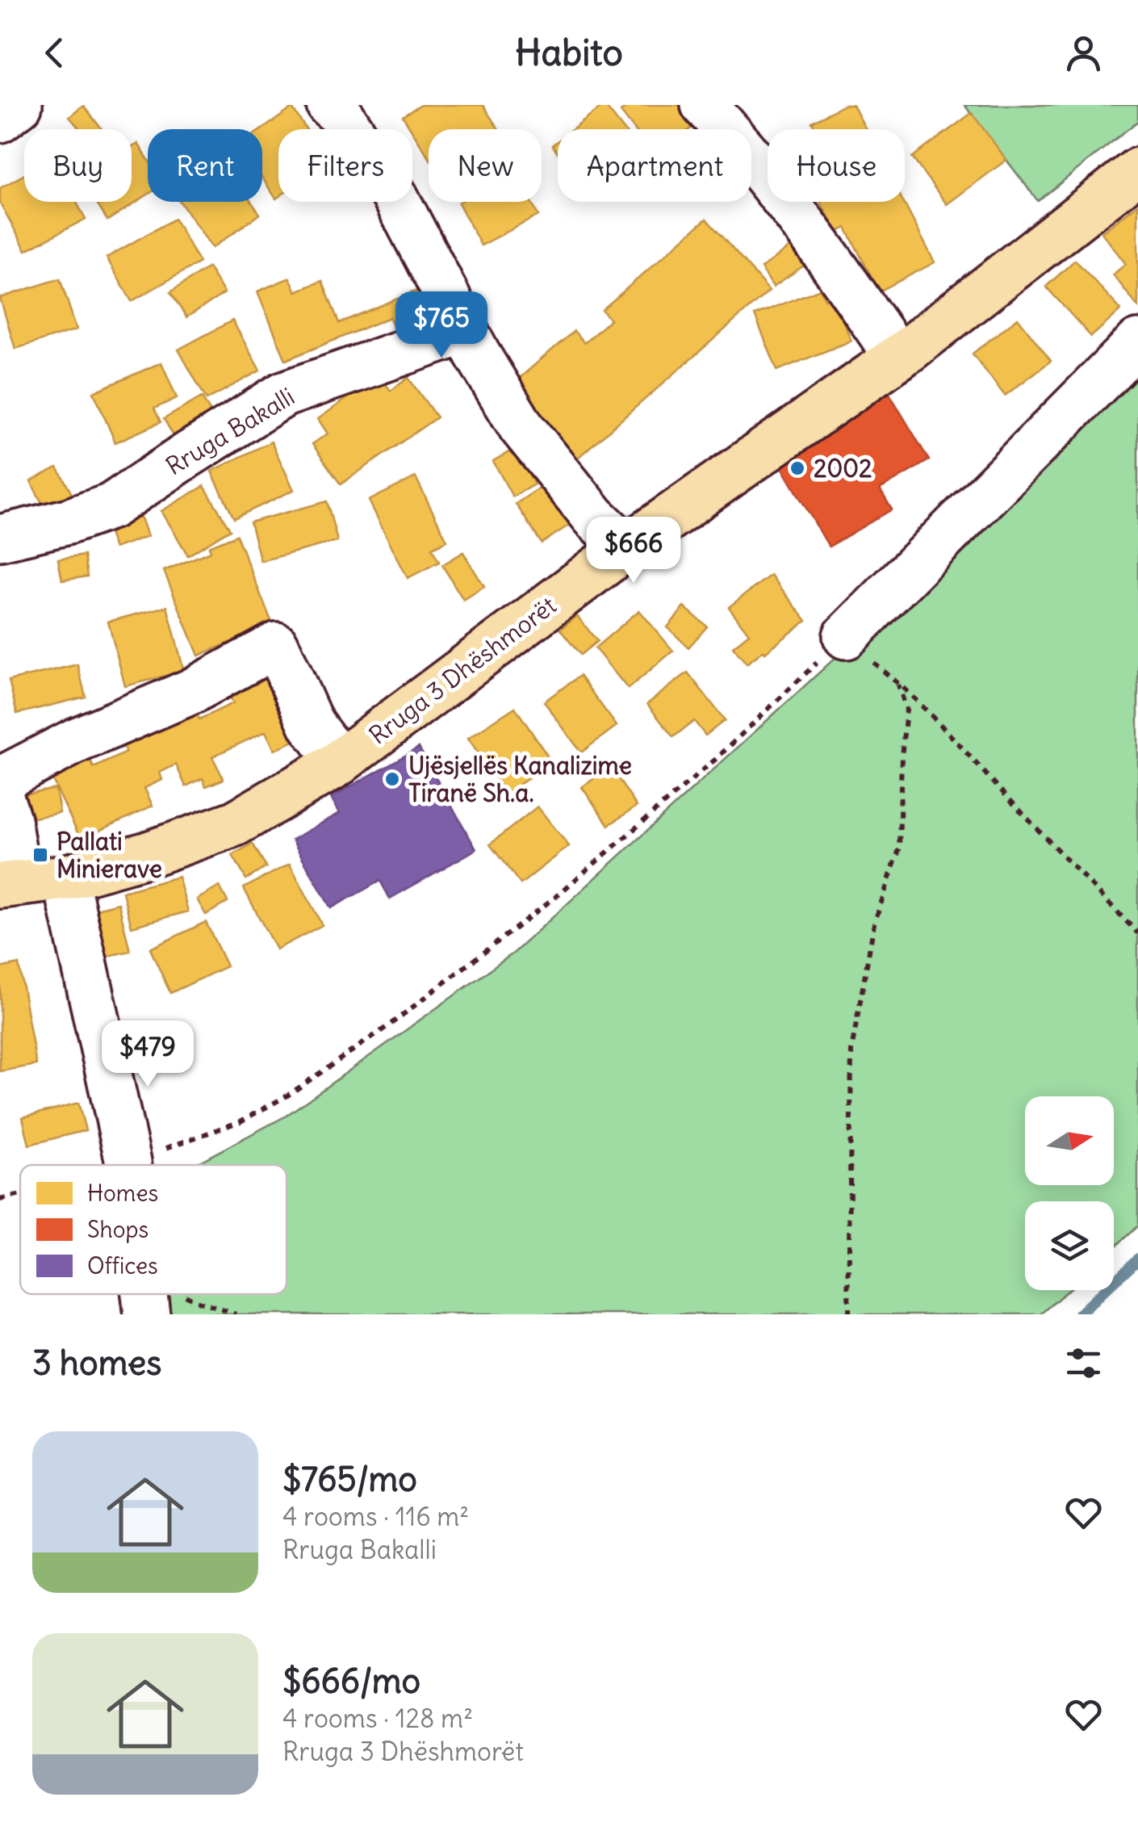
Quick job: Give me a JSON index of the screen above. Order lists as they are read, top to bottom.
{
  "streets": {
    "main road": ["Rruga 3 Dhëshmorët"],
    "street": ["Rruga Bakalli"]
  },
  "places": {
    "other": ["2002", "Ujësjellës Kanalizime Tiranë Sh.a."],
    "transit": ["Pallati Minierave"]
  },
  "legend": ["Homes", "Shops", "Offices"],
  "north": "right",
  "page": {
    "header": "Habito",
    "chip": [
      "Buy",
      "Rent",
      "Filters",
      "New",
      "Apartment",
      "House"
    ],
    "price": ["$765", "$666", "$479"],
    "heading": "3 homes",
    "list": [
      {
        "name": "$765/mo",
        "note": "4 rooms · 116 m² · Rruga Bakalli"
      },
      {
        "name": "$666/mo",
        "note": "4 rooms · 128 m² · Rruga 3 Dhëshmorët"
      }
    ]
  }
}
